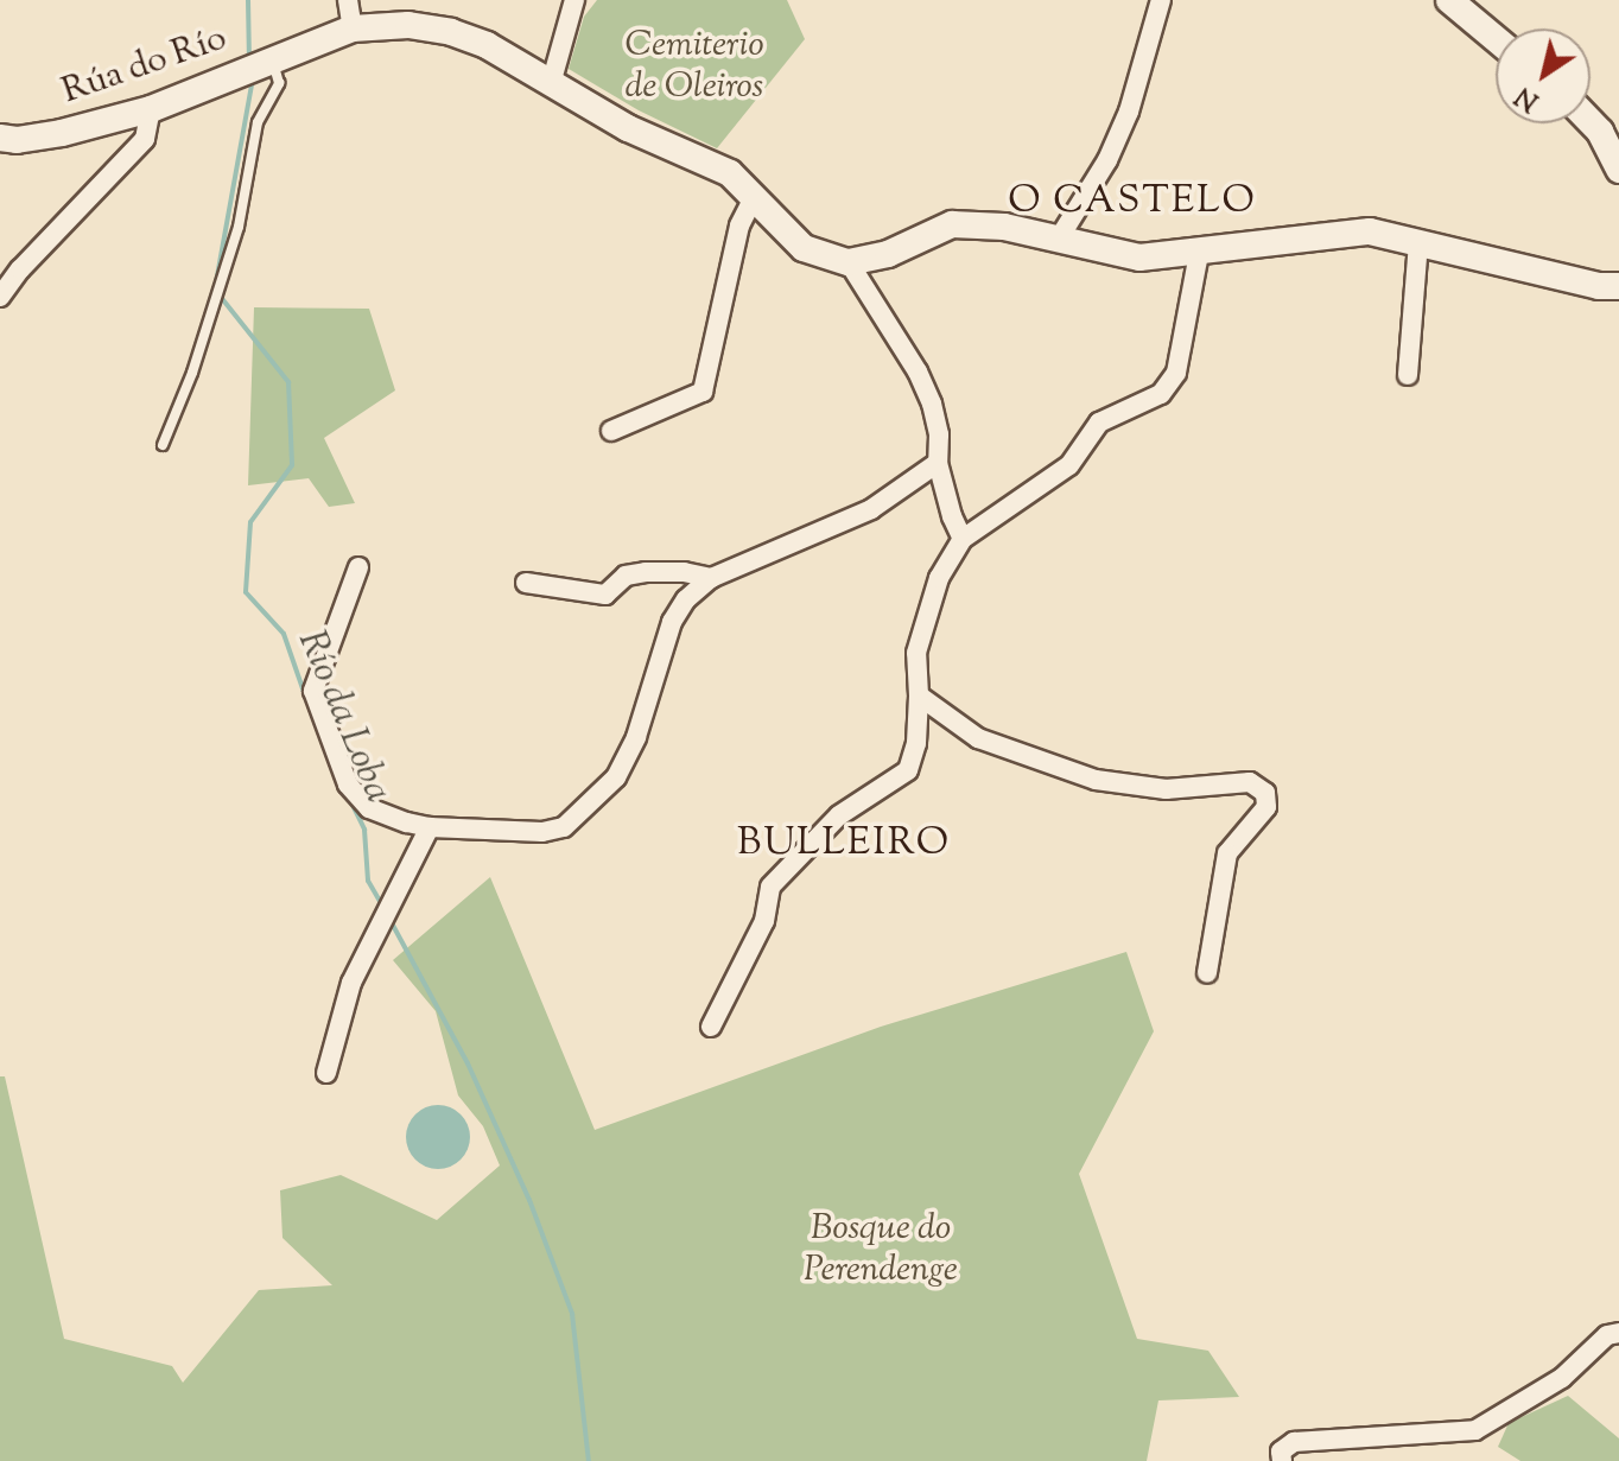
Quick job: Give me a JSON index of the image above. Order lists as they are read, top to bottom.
{
  "streets": {
    "street": ["Rúa do Río"]
  },
  "districts": ["O CASTELO", "BULLEIRO"],
  "water": ["Río da Loba"],
  "parks": ["Cemiterio de Oleiros", "Bosque do Perendenge"],
  "north": "bottom left"
}
